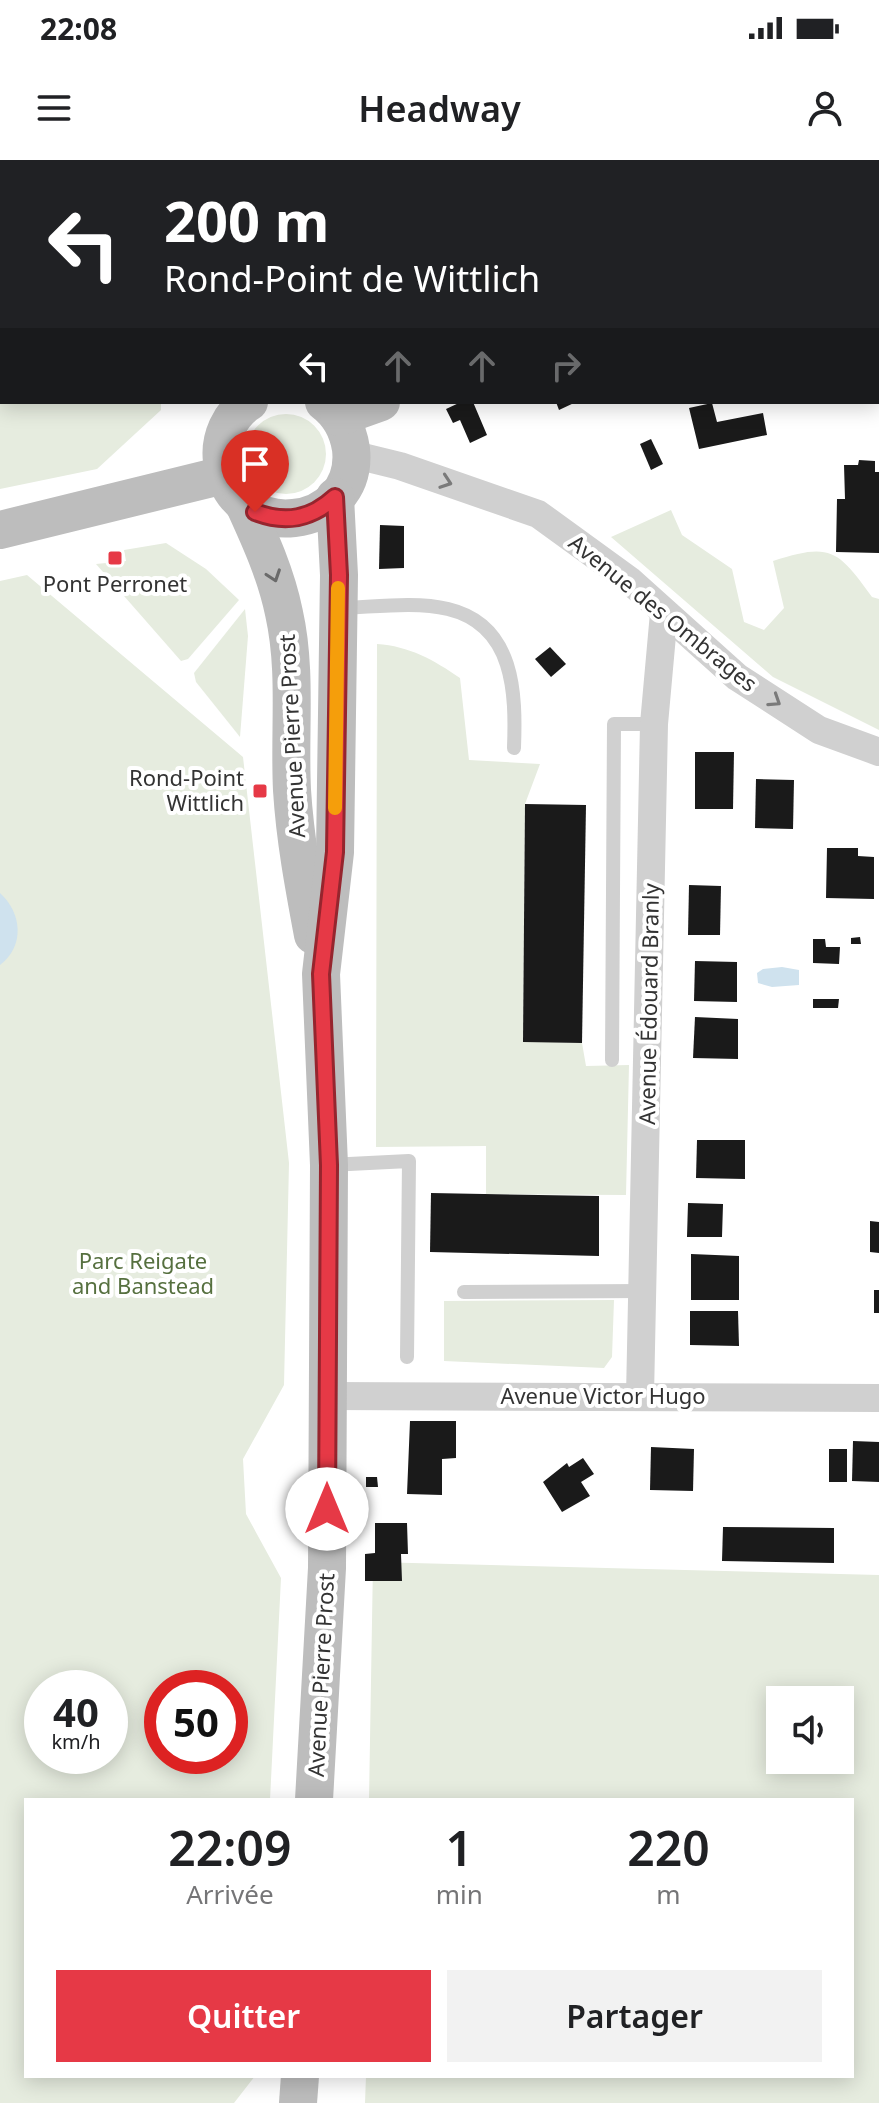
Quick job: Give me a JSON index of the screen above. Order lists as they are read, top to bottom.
{
  "streets": {
    "main road": ["Avenue Pierre Prost"],
    "street": ["Avenue des Ombrages", "Avenue Édouard Branly", "Avenue Victor Hugo"]
  },
  "crossings": [
    ["Avenue des Ombrages", "Avenue Édouard Branly"],
    ["Avenue Pierre Prost", "Avenue Victor Hugo"],
    ["Avenue Édouard Branly", "Avenue Victor Hugo"]
  ],
  "one_way": ["Avenue des Ombrages"],
  "parks": ["Parc Reigate and Banstead"],
  "places": {
    "transit": ["Pont Perronet", "Rond-Point Wittlich"]
  },
  "page": {
    "status": "22:08",
    "header": "Headway",
    "turn": ["200 m", "Rond-Point de Wittlich"],
    "speed": "40 km/h",
    "limit": "50",
    "eta": [
      "22:09",
      "Arrivée",
      "1",
      "min",
      "220",
      "m"
    ],
    "buttons": ["Quitter", "Partager"]
  }
}
